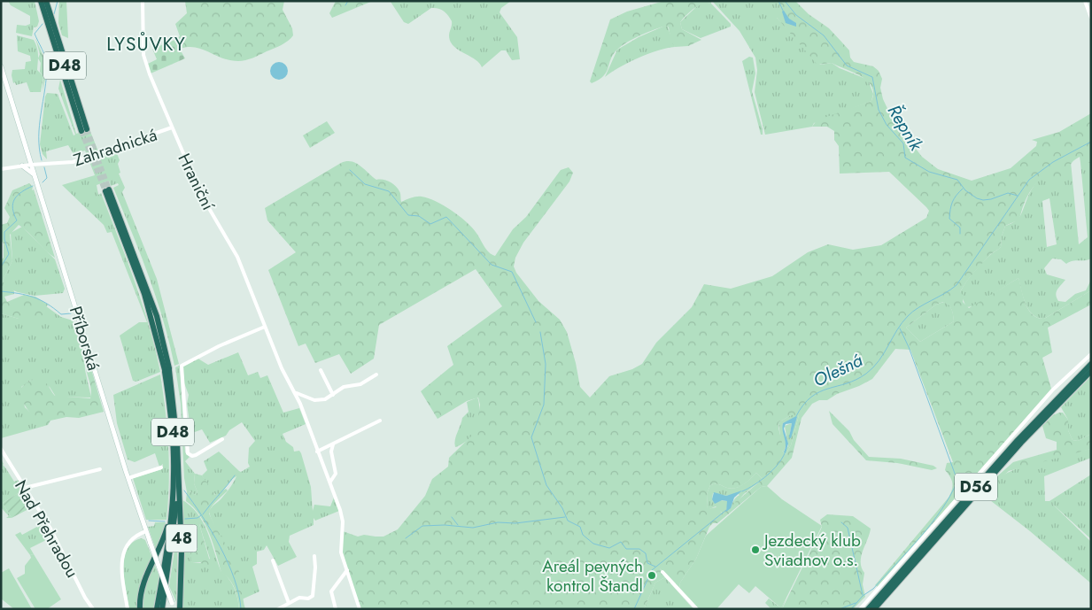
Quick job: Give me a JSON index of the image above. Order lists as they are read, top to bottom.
{
  "streets": {
    "highway": ["D48", "D56", "48"],
    "main road": ["Příborská"],
    "street": ["Zahradnická", "Hraniční", "Nad Přehradou"]
  },
  "crossings": [
    ["D48", "48"],
    ["Zahradnická", "Hraniční"],
    ["Zahradnická", "Příborská"]
  ],
  "districts": ["LYSŮVKY"],
  "water": ["Řepník", "Olešná"],
  "places": ["Jezdecký klub Sviadnov o.s.", "Areál pevných kontrol Štandl"]
}
